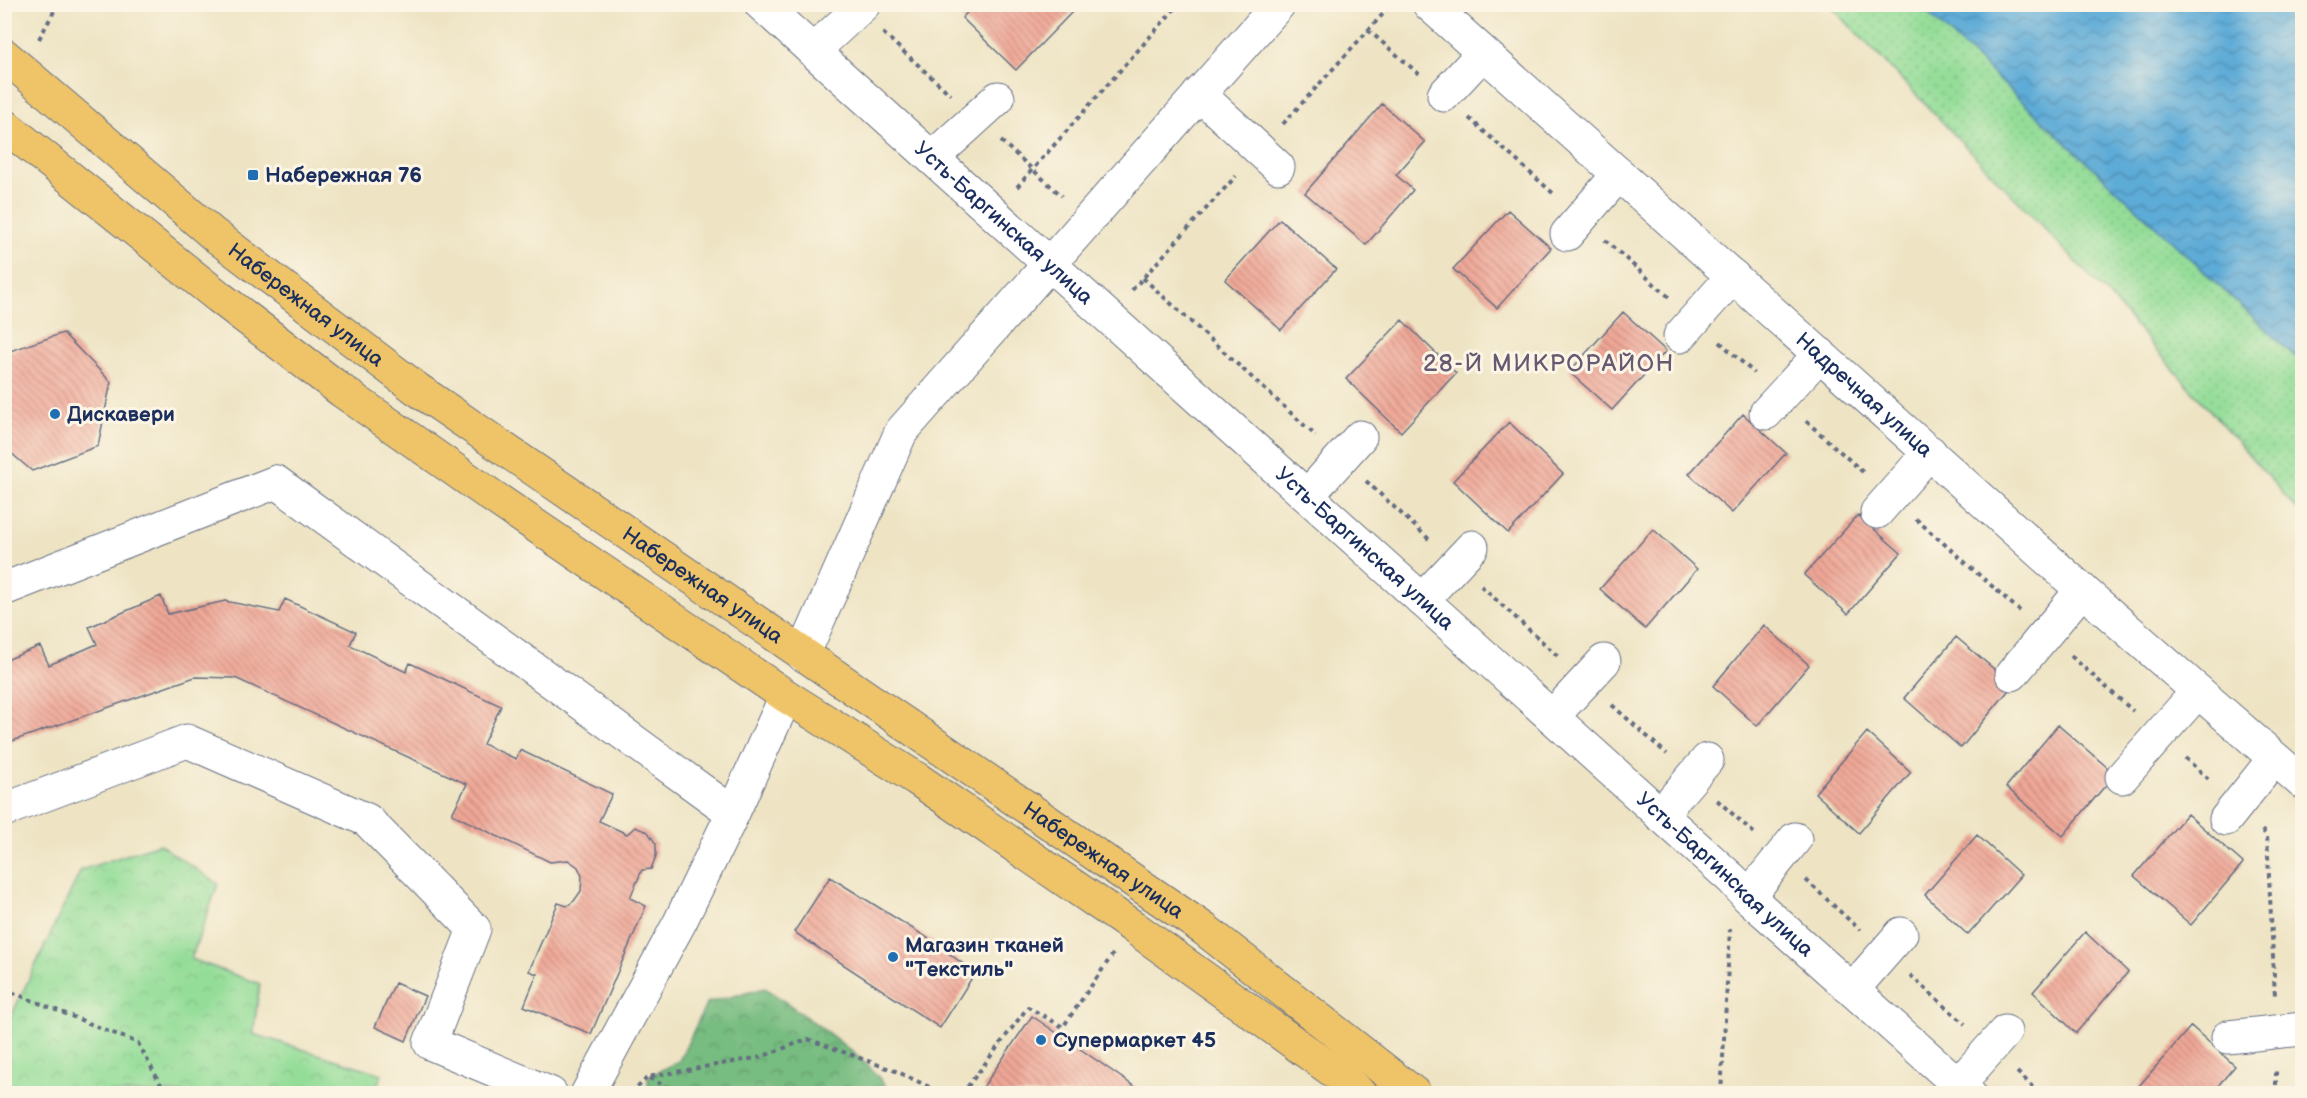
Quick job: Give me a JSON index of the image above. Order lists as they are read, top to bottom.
{
  "streets": {
    "main road": ["Набережная улица"],
    "street": ["Усть-Баргинская улица", "Надречная улица"]
  },
  "districts": ["28-Й МИКРОРАЙОН"],
  "places": {
    "transit": ["Набережная 76"],
    "other": ["Дискавери", "Магазин тканей \"Текстиль\"", "Супермаркет 45"]
  }
}
